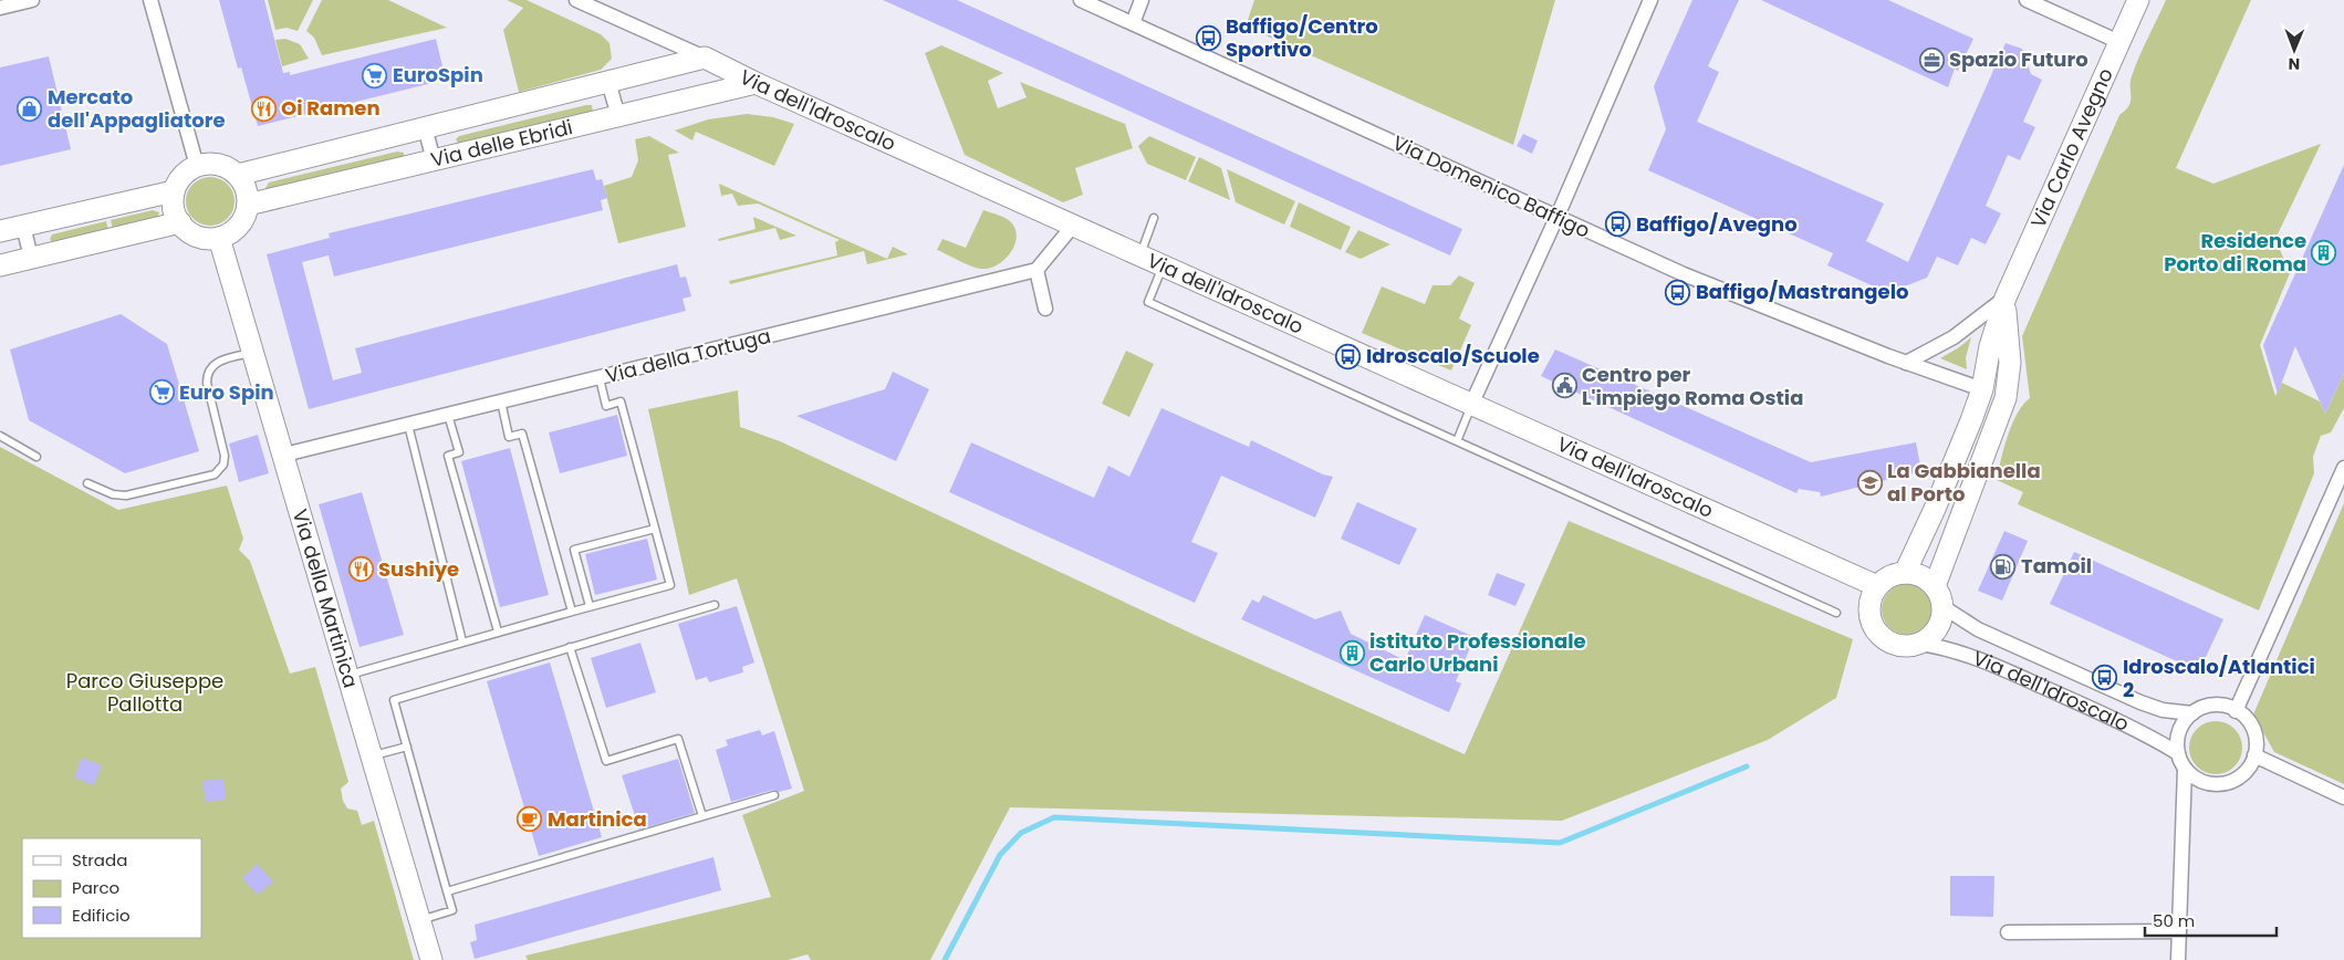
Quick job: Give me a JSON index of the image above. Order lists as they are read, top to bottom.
{
  "streets": {
    "street": [
      "Via dell'Idroscalo",
      "Via delle Ebridi",
      "Via Carlo Avegno",
      "Via Domenico Baffigo",
      "Via della Tortuga",
      "Via della Martinica"
    ]
  },
  "crossings": [
    ["Via dell'Idroscalo", "Via delle Ebridi"],
    ["Via dell'Idroscalo", "Via Carlo Avegno"],
    ["Via delle Ebridi", "Via della Martinica"],
    ["Via Carlo Avegno", "Via Domenico Baffigo"],
    ["Via della Tortuga", "Via della Martinica"]
  ],
  "parks": ["Parco Giuseppe Pallotta"],
  "places": {
    "bus stop": [
      "Baffigo/Centro Sportivo",
      "Baffigo/Avegno",
      "Baffigo/Mastrangelo",
      "Idroscalo/Scuole",
      "Idroscalo/Atlantici 2"
    ],
    "office": ["Spazio Futuro"],
    "supermarket": ["EuroSpin", "Euro Spin"],
    "shop": ["Mercato dell'Appagliatore"],
    "restaurant": ["Oi Ramen", "Sushiye"],
    "building": ["Residence Porto di Roma", "istituto Professionale Carlo Urbani"],
    "public building": ["Centro per L'impiego Roma Ostia"],
    "school or university": ["La Gabbianella al Porto"],
    "fuel station": ["Tamoil"],
    "cafe": ["Martinica"]
  },
  "legend": ["Strada", "Parco", "Edificio"],
  "scale_bar": "50 m",
  "north": "bottom"
}
